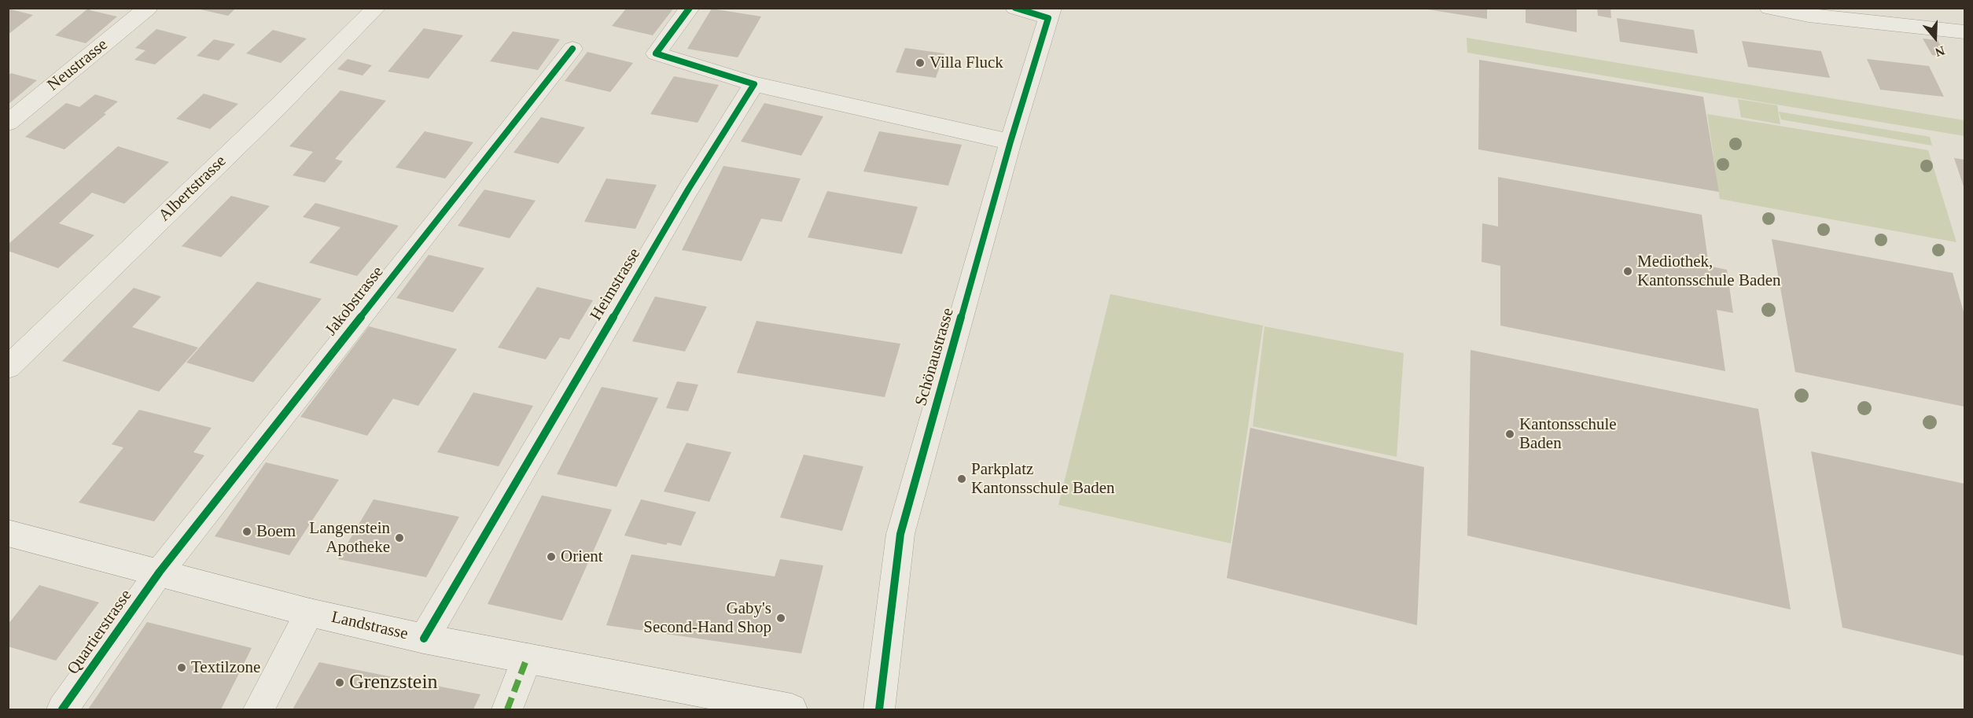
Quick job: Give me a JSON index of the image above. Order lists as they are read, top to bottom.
{
  "streets": {
    "street": [
      "Neustrasse",
      "Albertstrasse",
      "Heimstrasse",
      "Jakobstrasse",
      "Schönaustrasse",
      "Landstrasse",
      "Quartierstrasse"
    ]
  },
  "crossings": [
    ["Heimstrasse", "Landstrasse"],
    ["Jakobstrasse", "Landstrasse"],
    ["Jakobstrasse", "Quartierstrasse"],
    ["Landstrasse", "Quartierstrasse"]
  ],
  "places": [
    "Villa Fluck",
    "Mediothek, Kantonsschule Baden",
    "Kantonsschule Baden",
    "Parkplatz Kantonsschule Baden",
    "Boem",
    "Langenstein Apotheke",
    "Orient",
    "Gaby's Second-Hand Shop",
    "Textilzone",
    "Grenzstein"
  ],
  "north": "bottom"
}
